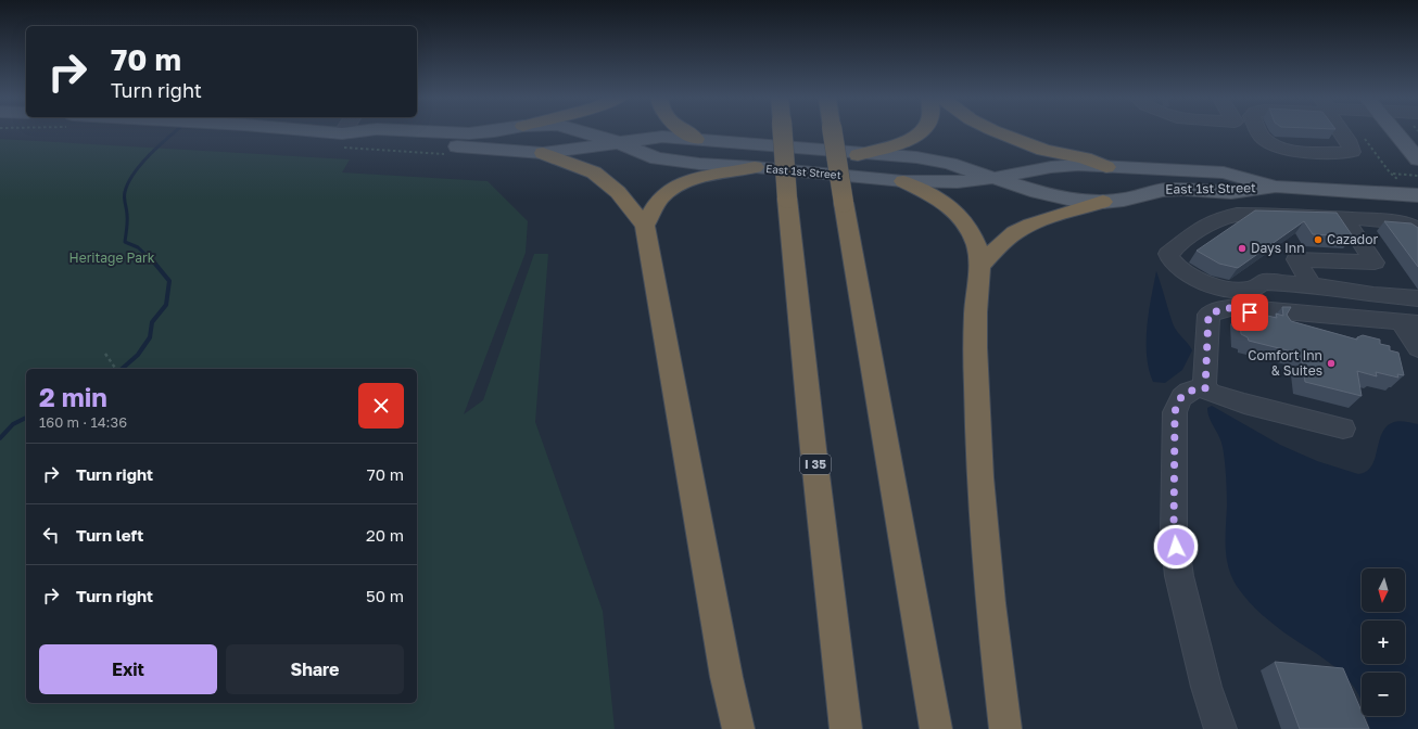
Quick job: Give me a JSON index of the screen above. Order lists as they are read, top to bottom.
{
  "streets": {
    "highway": ["I 35"],
    "main road": ["East 1st Street"]
  },
  "parks": ["Heritage Park"],
  "places": ["Cazador", "Days Inn", "Comfort Inn & Suites"],
  "north": "bottom",
  "page": {
    "turn": ["70 m", "Turn right"],
    "heading": ["2 min", "160 m · 14:36"],
    "list": [
      {
        "name": "Turn right",
        "value": "70 m"
      },
      {
        "name": "Turn left",
        "value": "20 m"
      },
      {
        "name": "Turn right",
        "value": "50 m"
      }
    ],
    "map_buttons": ["+", "−"],
    "buttons": ["Exit", "Share"]
  }
}
